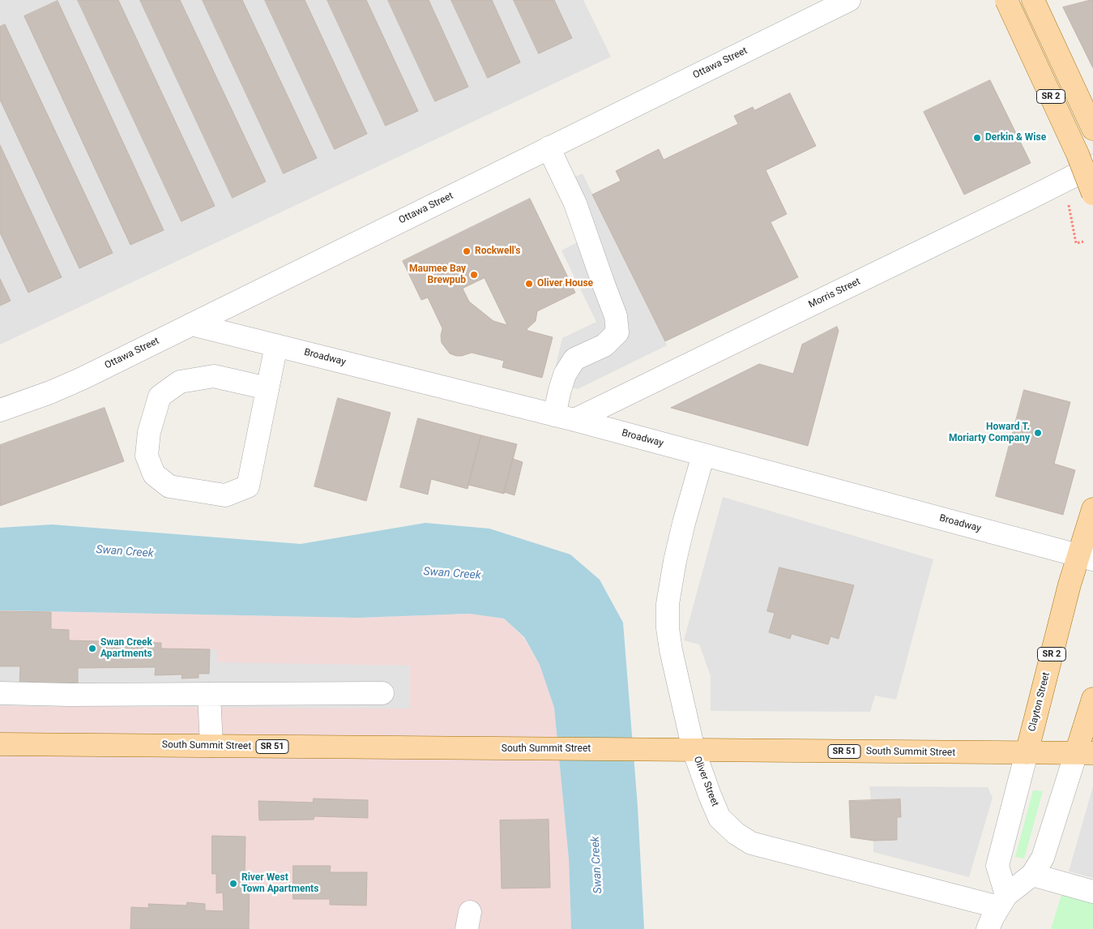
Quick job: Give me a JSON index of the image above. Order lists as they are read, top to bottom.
{
  "streets": {
    "main road": [
      "SR 2",
      "Clayton Street",
      "South Summit Street",
      "SR 51"
    ],
    "street": [
      "Ottawa Street",
      "Morris Street",
      "Broadway",
      "Oliver Street"
    ]
  },
  "crossings": [
    ["Ottawa Street", "Broadway"],
    ["Morris Street", "Broadway"],
    ["Broadway", "Clayton Street"],
    ["Broadway", "Oliver Street"],
    ["Clayton Street", "South Summit Street"],
    ["Clayton Street", "Oliver Street"],
    ["South Summit Street", "Oliver Street"]
  ],
  "water": ["Swan Creek"],
  "places": [
    "Derkin & Wise",
    "Rockwell's",
    "Maumee Bay Brewpub",
    "Oliver House",
    "Howard T. Moriarty Company",
    "Swan Creek Apartments",
    "River West Town Apartments"
  ]
}
